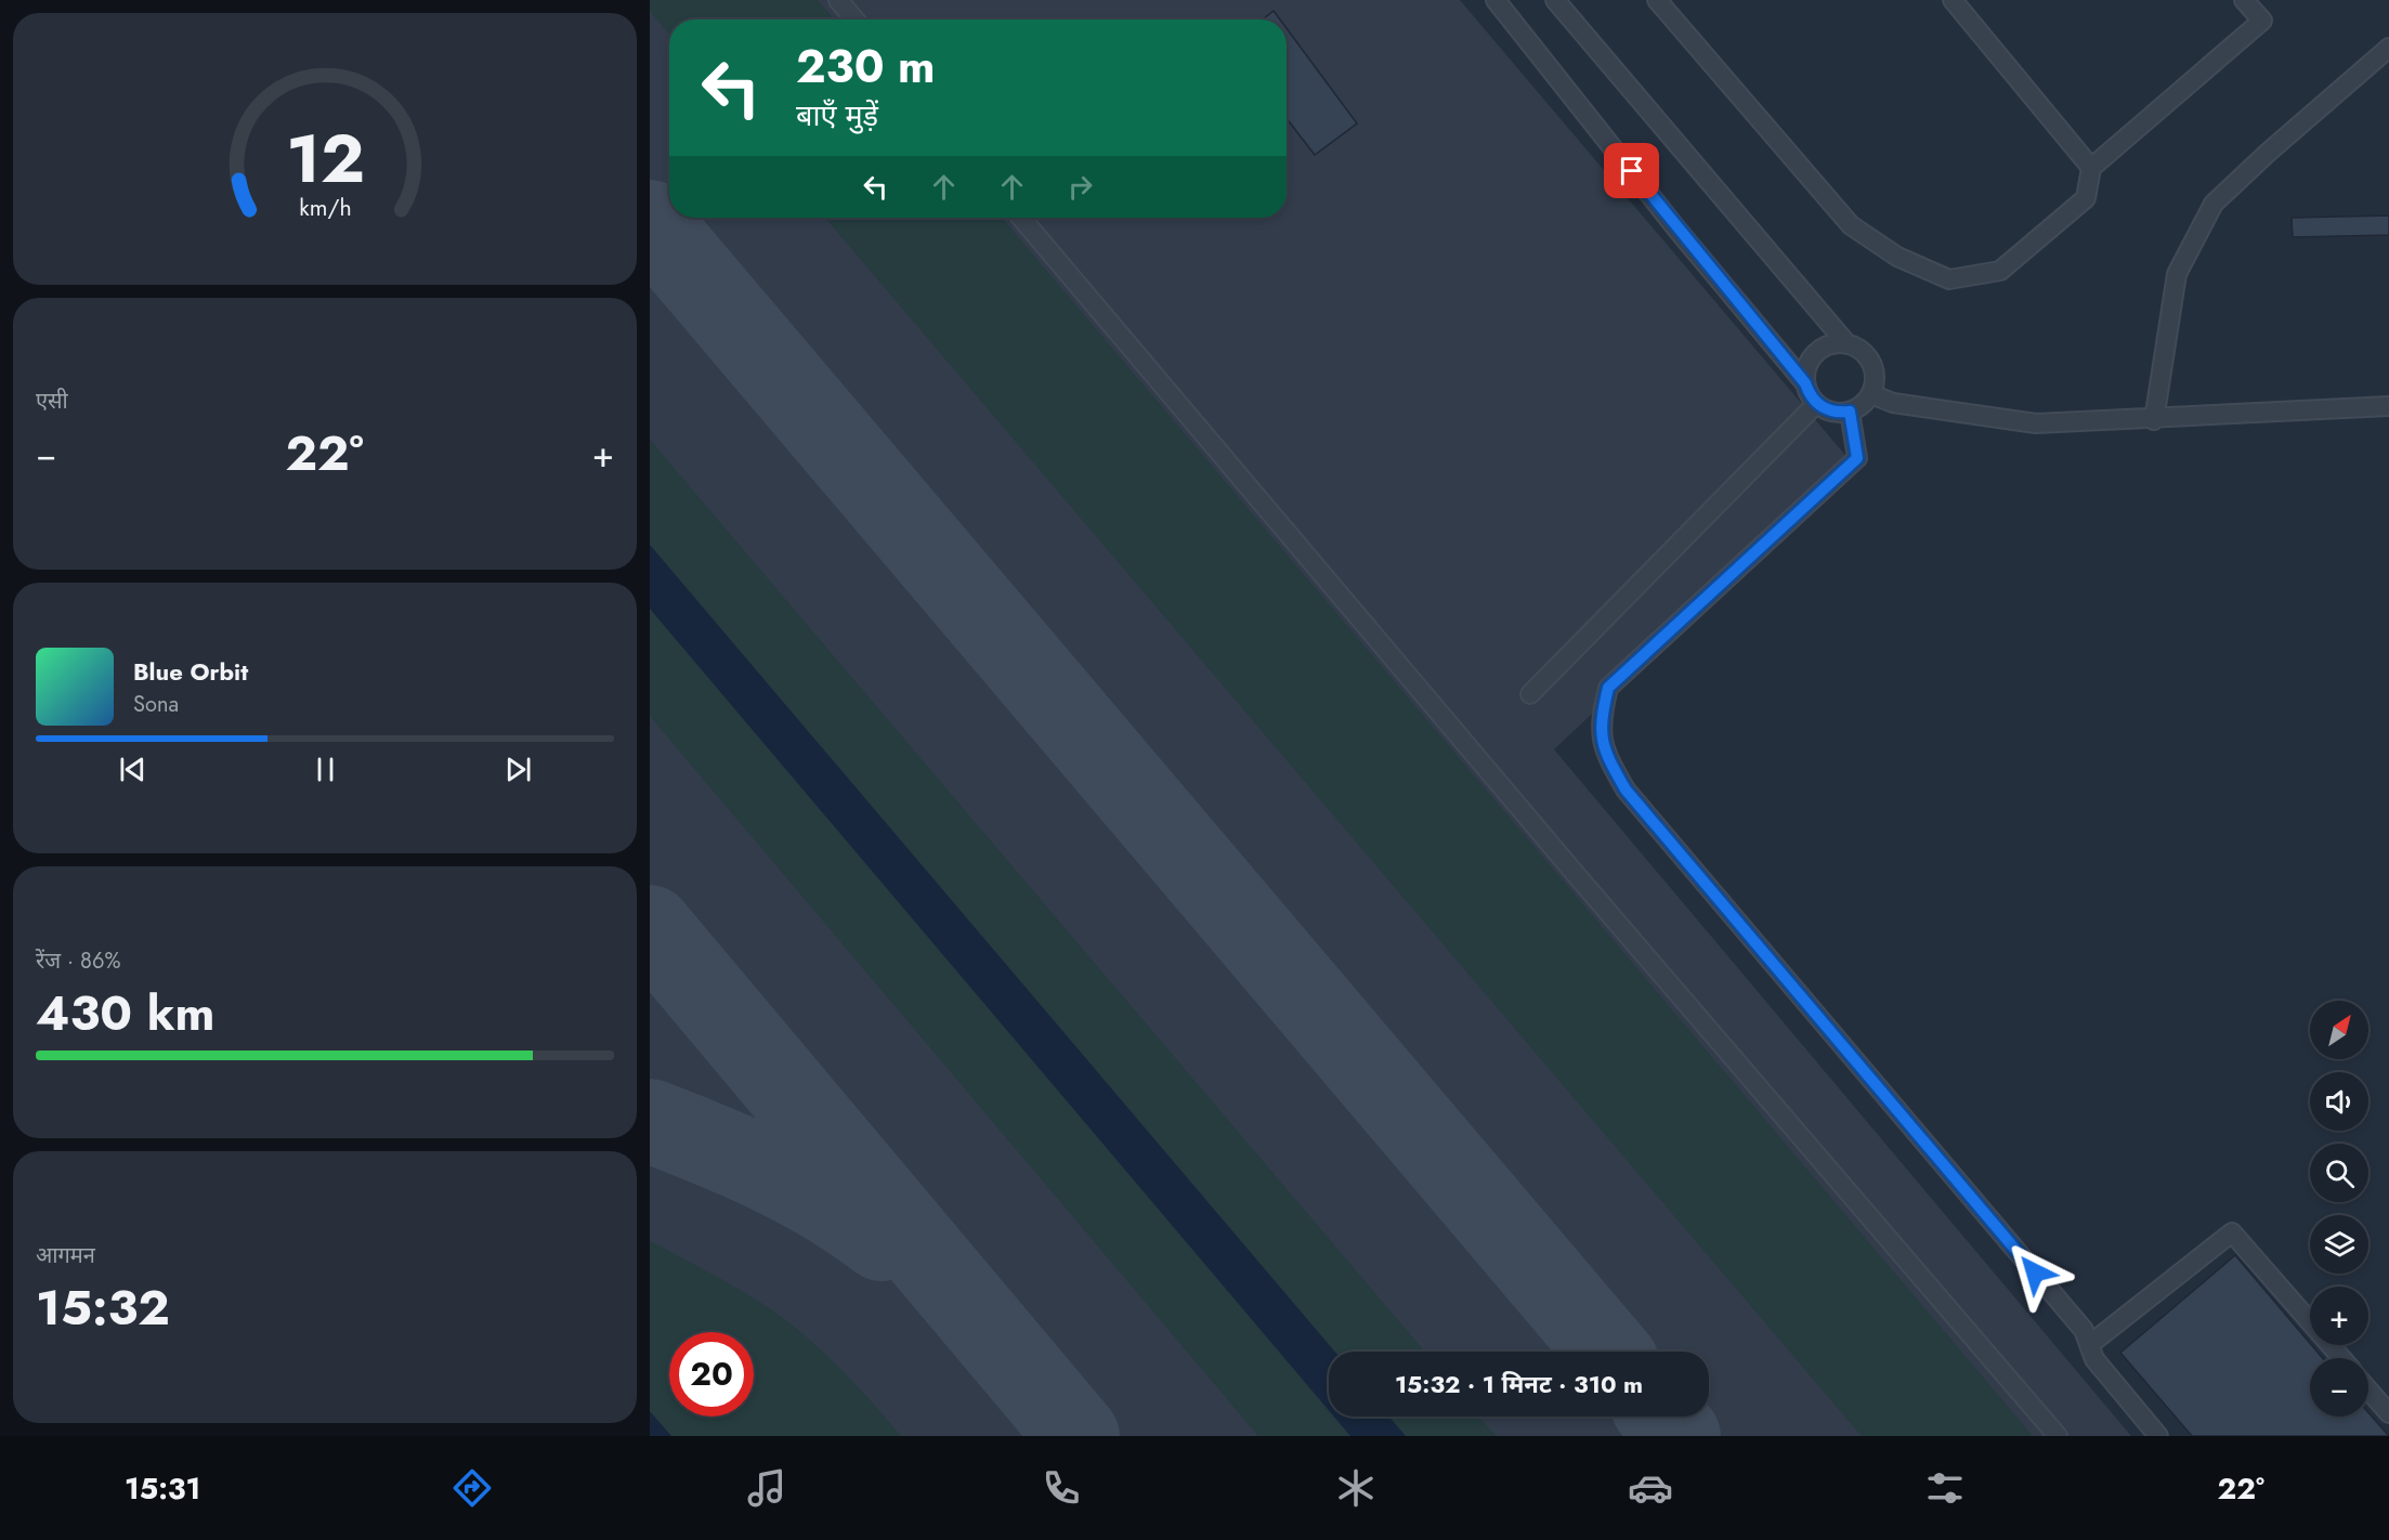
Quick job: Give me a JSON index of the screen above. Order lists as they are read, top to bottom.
{
  "north": "top right",
  "page": {
    "turn": ["230 m", "बाएँ मुड़ें"],
    "tile": [
      "एसी",
      ["रेंज · 86%", "430 km"],
      ["आगमन", "15:32"]
    ],
    "heat": ["−", "22°", "+"],
    "song": ["Blue Orbit", "Sona"],
    "map_buttons": ["+", "−"],
    "limit": "20",
    "trip": "15:32 · 1 मिनट · 310 m",
    "tabs": ["15:31", "22°"],
    "gauge": ["12", "km/h"]
  }
}
